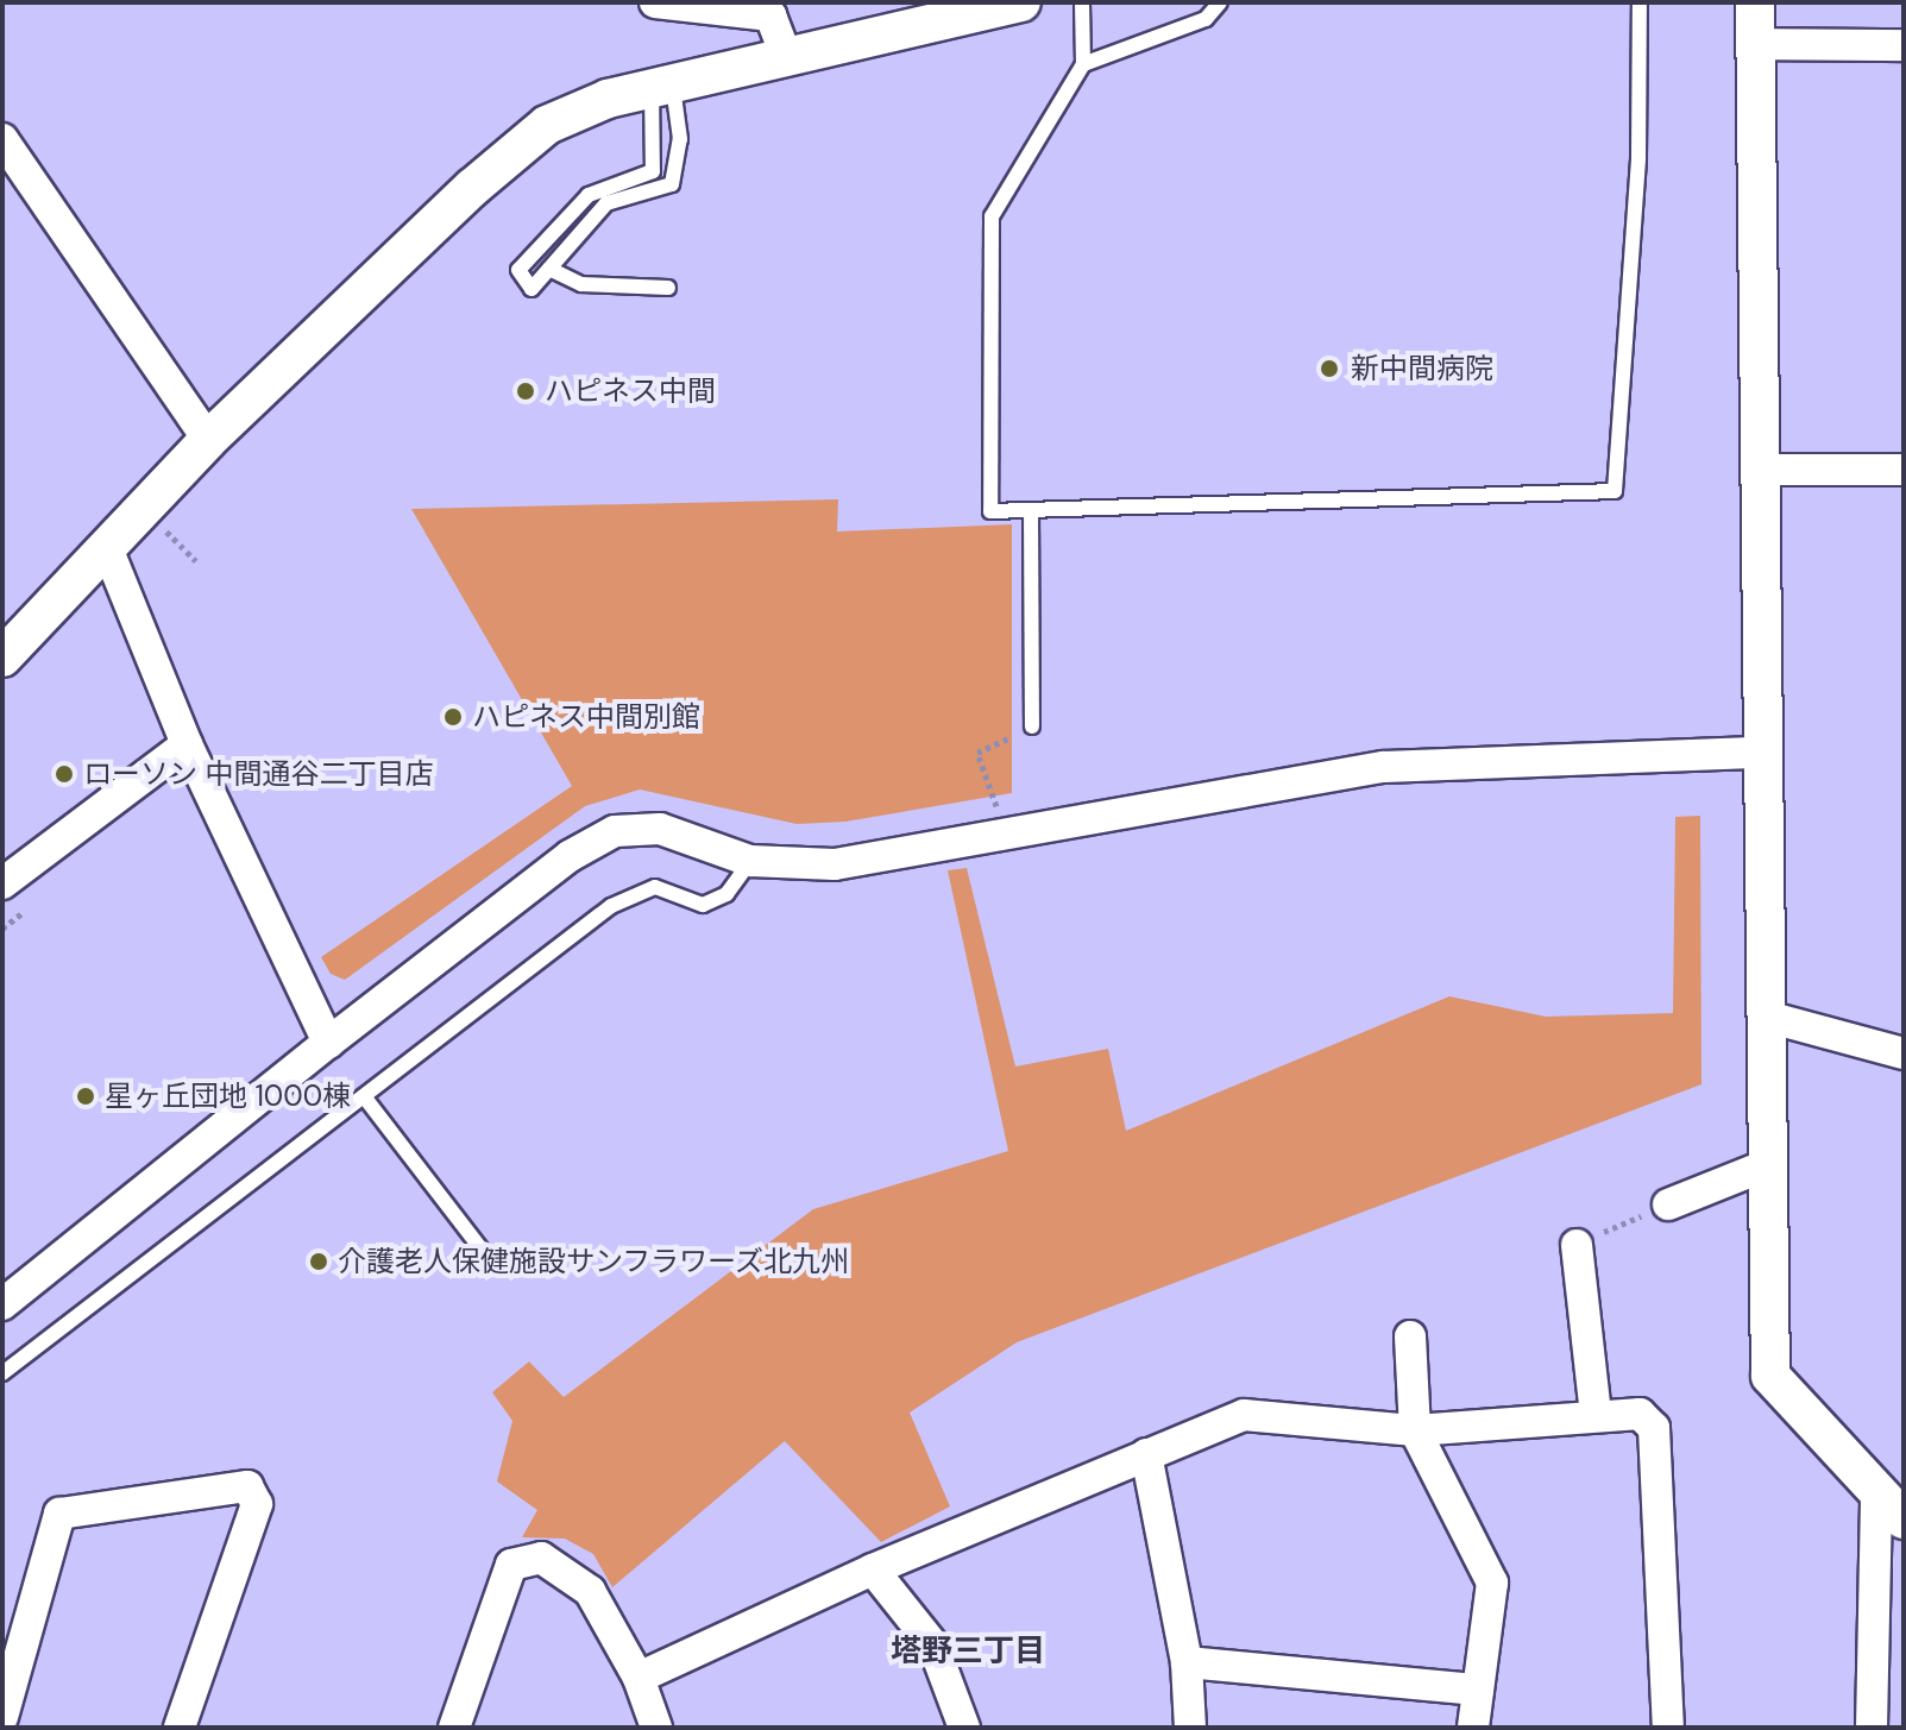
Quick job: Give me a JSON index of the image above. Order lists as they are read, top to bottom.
{
  "districts": ["塔野三丁目"],
  "places": [
    "新中間病院",
    "ハピネス中間",
    "ハピネス中間別館",
    "ローソン 中間通谷二丁目店",
    "星ヶ丘団地 1000棟",
    "介護老人保健施設サンフラワーズ北九州"
  ]
}
